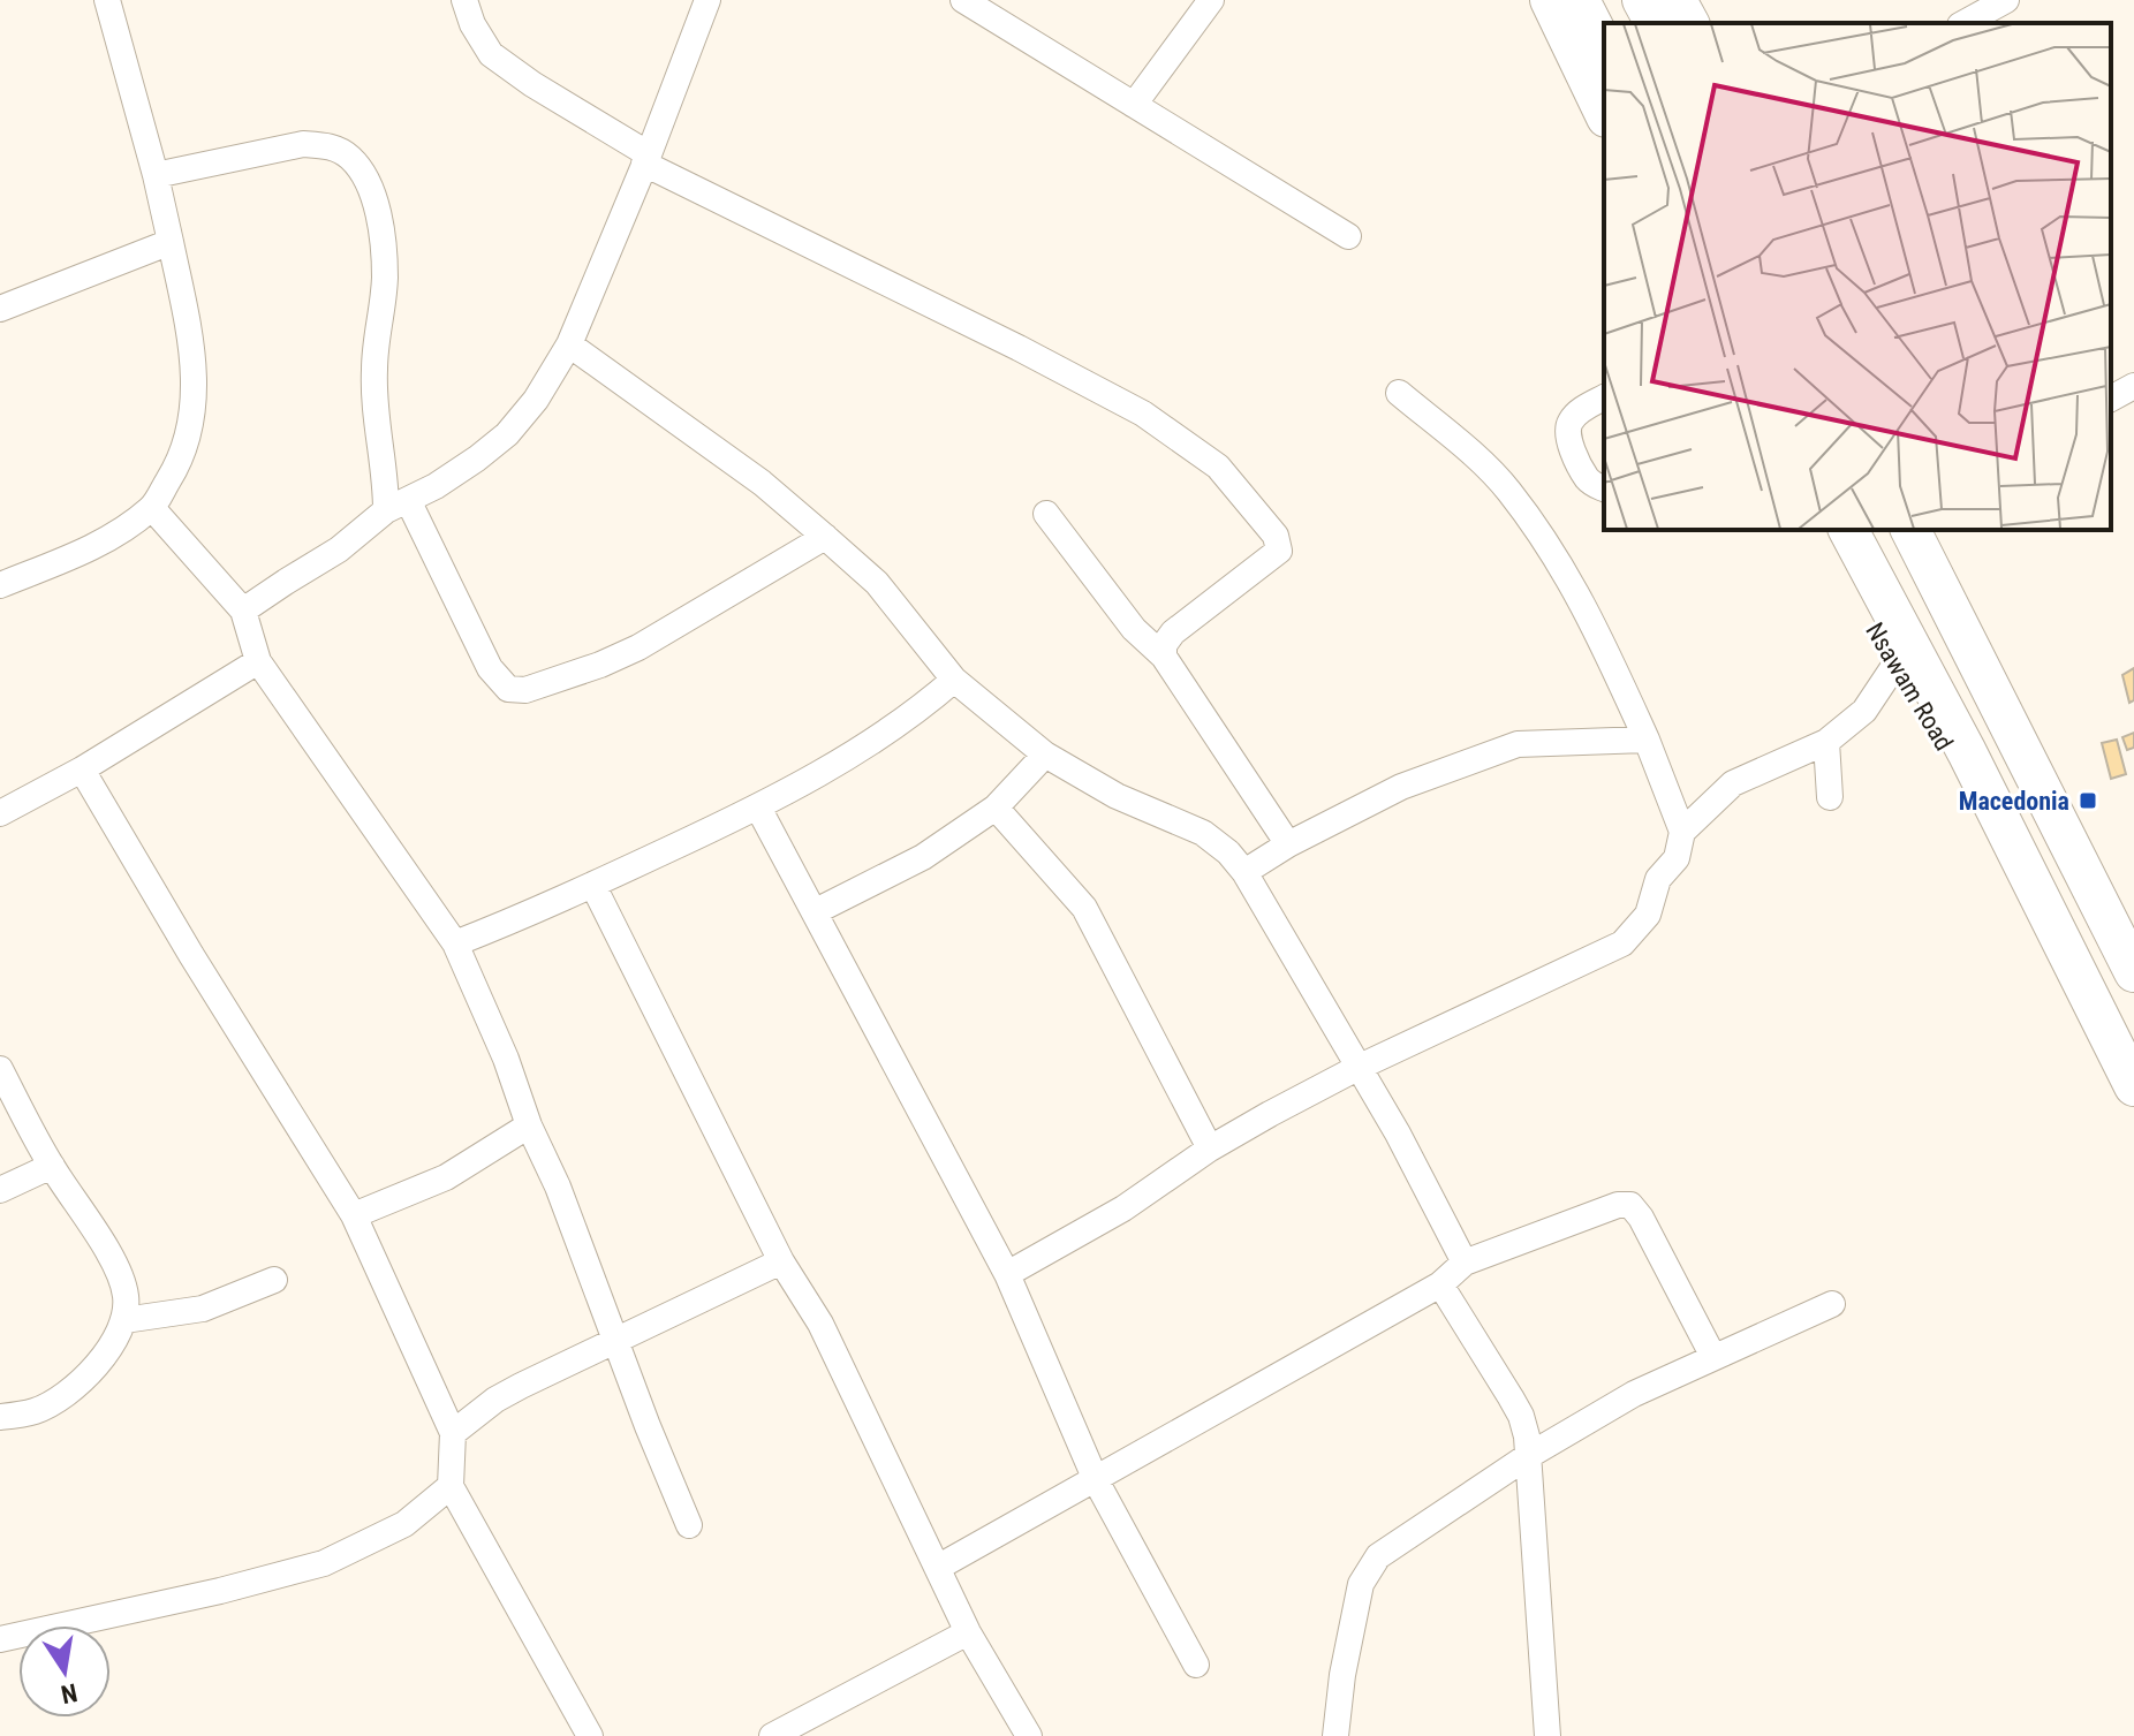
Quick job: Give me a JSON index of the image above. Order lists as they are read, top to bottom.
{
  "streets": {
    "highway": ["Nsawam Road"]
  },
  "places": {
    "transit": ["Macedonia"]
  },
  "north": "bottom"
}
